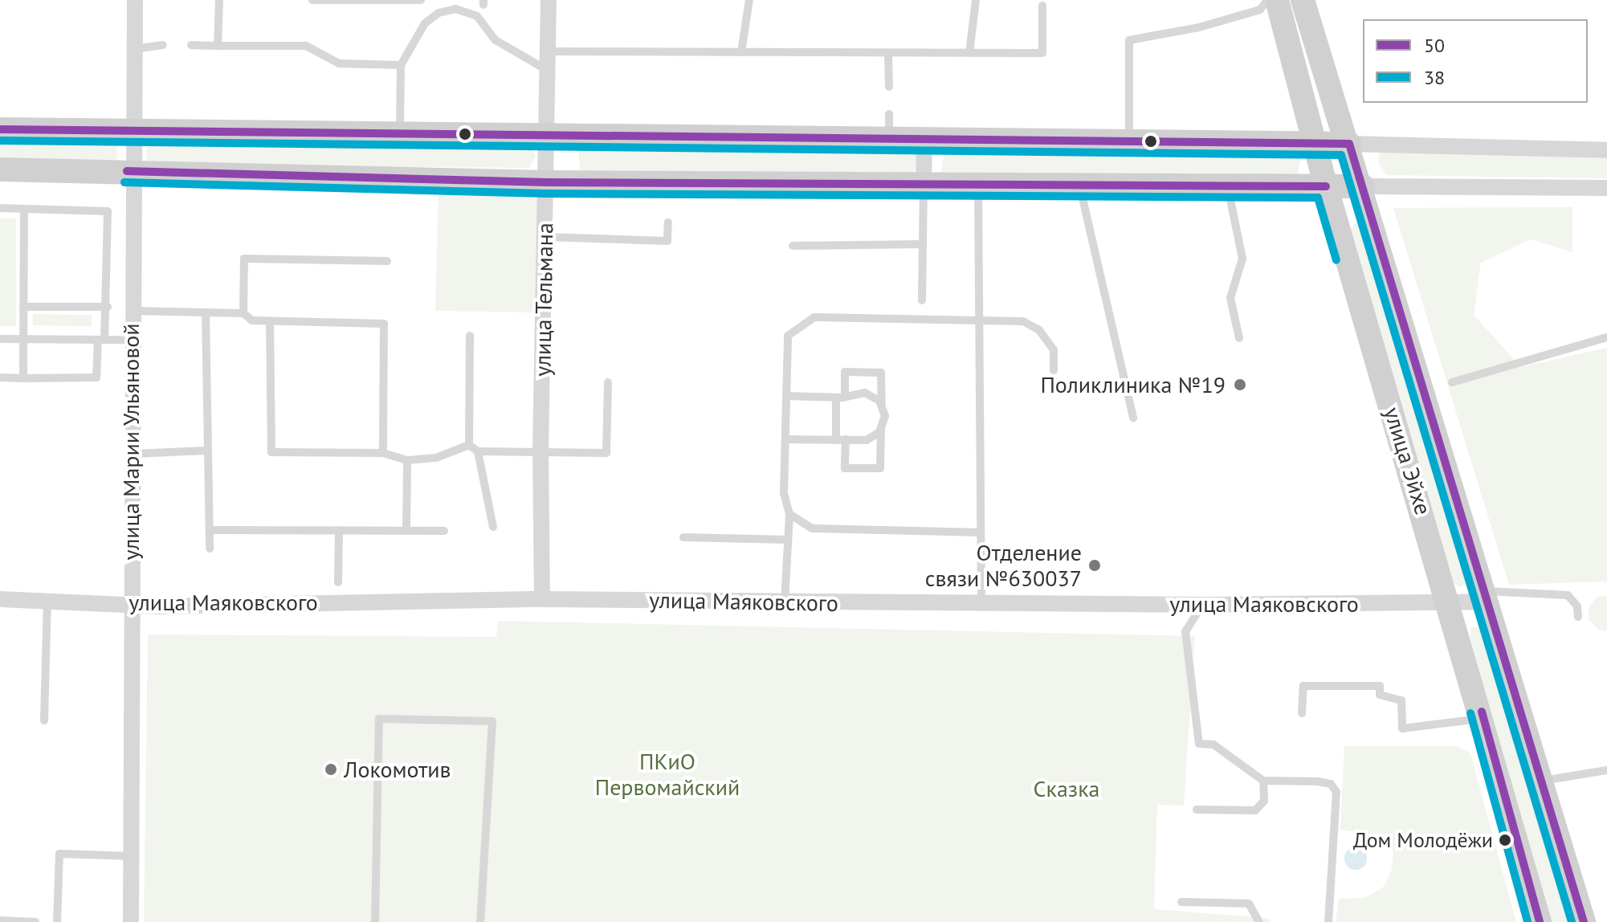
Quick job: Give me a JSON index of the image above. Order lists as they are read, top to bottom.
{
  "streets": {
    "street": [
      "улица Тельмана",
      "улица Марии Ульяновой",
      "улица Эйхе",
      "улица Маяковского"
    ]
  },
  "crossings": [
    ["улица Тельмана", "улица Маяковского"],
    ["улица Марии Ульяновой", "улица Маяковского"],
    ["улица Эйхе", "улица Маяковского"]
  ],
  "parks": ["ПКиО Первомайский", "Сказка"],
  "places": [
    "Поликлиника №19",
    "Отделение связи №630037",
    "Локомотив",
    "Дом Молодёжи"
  ],
  "lines": ["transit line 50", "transit line 38"],
  "legend": ["50", "38"]
}
